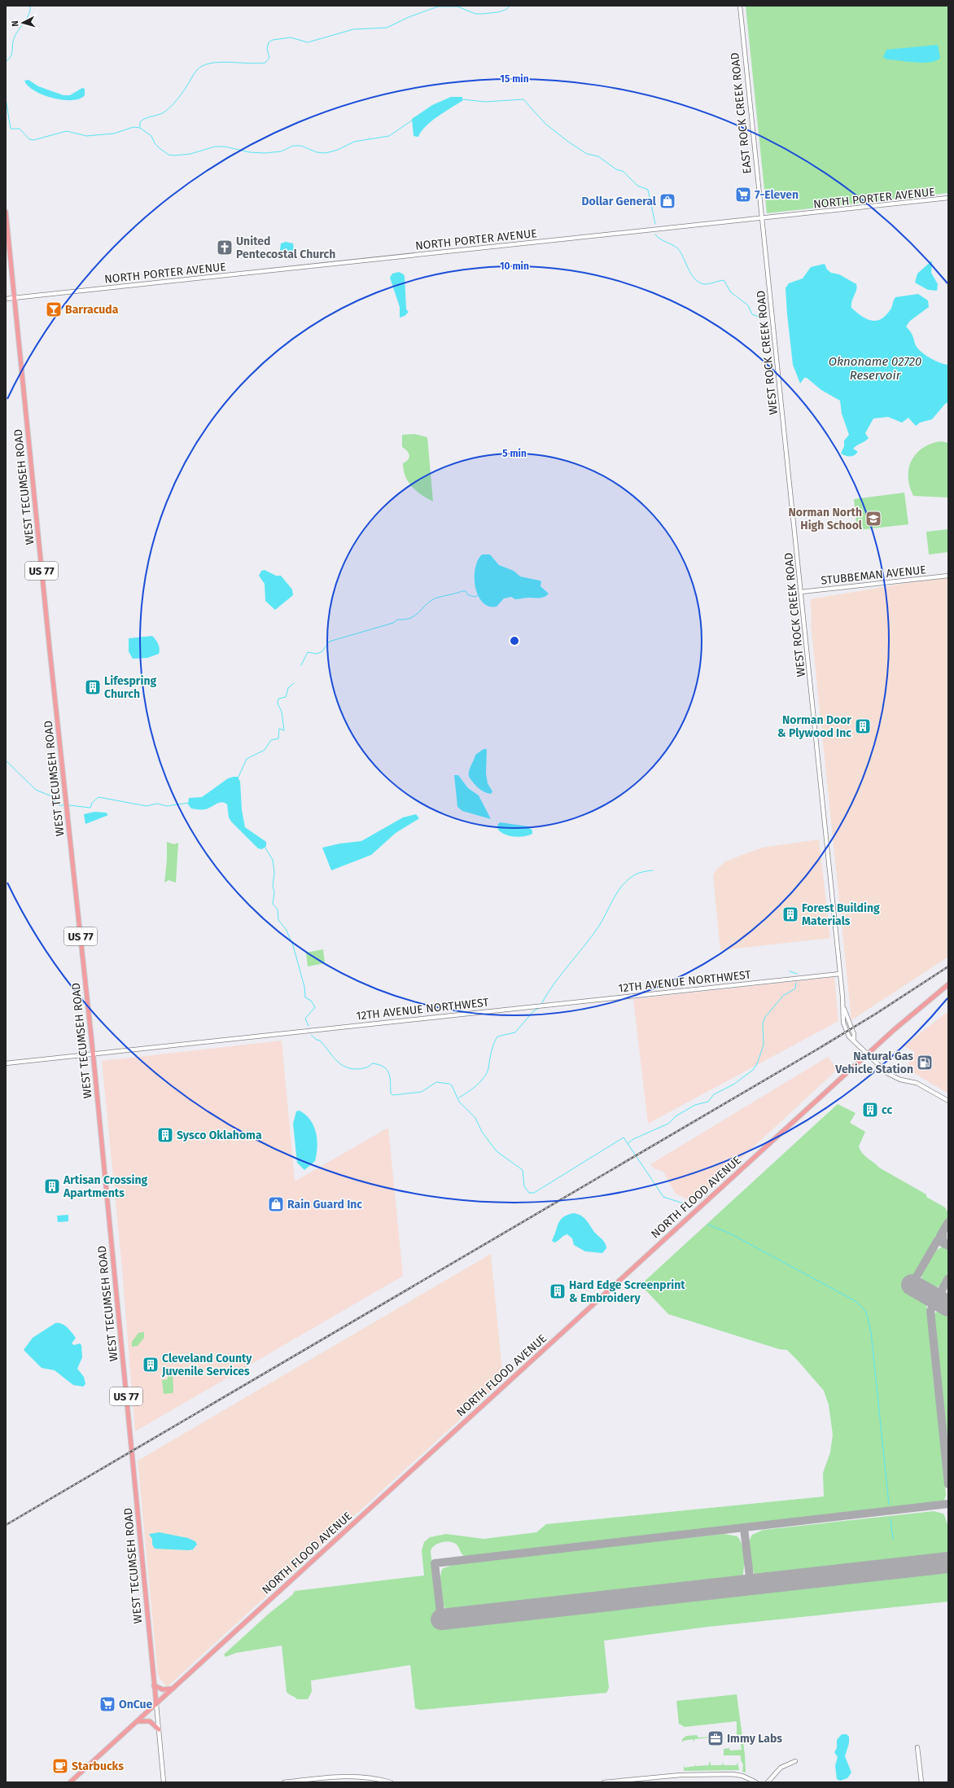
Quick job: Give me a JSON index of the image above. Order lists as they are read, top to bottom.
{
  "streets": {
    "main road": [
      "EAST ROCK CREEK ROAD",
      "NORTH PORTER AVENUE",
      "WEST ROCK CREEK ROAD",
      "WEST TECUMSEH ROAD",
      "US 77",
      "STUBBEMAN AVENUE",
      "12TH AVENUE NORTHWEST",
      "NORTH FLOOD AVENUE"
    ]
  },
  "crossings": [
    ["EAST ROCK CREEK ROAD", "NORTH PORTER AVENUE"],
    ["EAST ROCK CREEK ROAD", "WEST ROCK CREEK ROAD"],
    ["NORTH PORTER AVENUE", "WEST ROCK CREEK ROAD"],
    ["NORTH PORTER AVENUE", "WEST TECUMSEH ROAD"],
    ["NORTH PORTER AVENUE", "US 77"],
    ["WEST ROCK CREEK ROAD", "STUBBEMAN AVENUE"],
    ["WEST ROCK CREEK ROAD", "12TH AVENUE NORTHWEST"],
    ["WEST ROCK CREEK ROAD", "NORTH FLOOD AVENUE"],
    ["WEST TECUMSEH ROAD", "US 77"],
    ["WEST TECUMSEH ROAD", "12TH AVENUE NORTHWEST"],
    ["WEST TECUMSEH ROAD", "NORTH FLOOD AVENUE"]
  ],
  "water": ["Oknoname 02720 Reservoir"],
  "places": {
    "supermarket": ["7-Eleven", "OnCue"],
    "shop": ["Dollar General", "Rain Guard Inc"],
    "church": ["United Pentecostal Church"],
    "bar": ["Barracuda"],
    "school or university": ["Norman North High School"],
    "building": [
      "Lifespring Church",
      "Norman Door & Plywood Inc",
      "Forest Building Materials",
      "cc",
      "Sysco Oklahoma",
      "Artisan Crossing Apartments",
      "Hard Edge Screenprint & Embroidery",
      "Cleveland County Juvenile Services"
    ],
    "fuel station": ["Natural Gas Vehicle Station"],
    "office": ["Immy Labs"],
    "cafe": ["Starbucks"]
  },
  "north": "left",
  "rings": ["15 min", "10 min", "5 min"]
}
